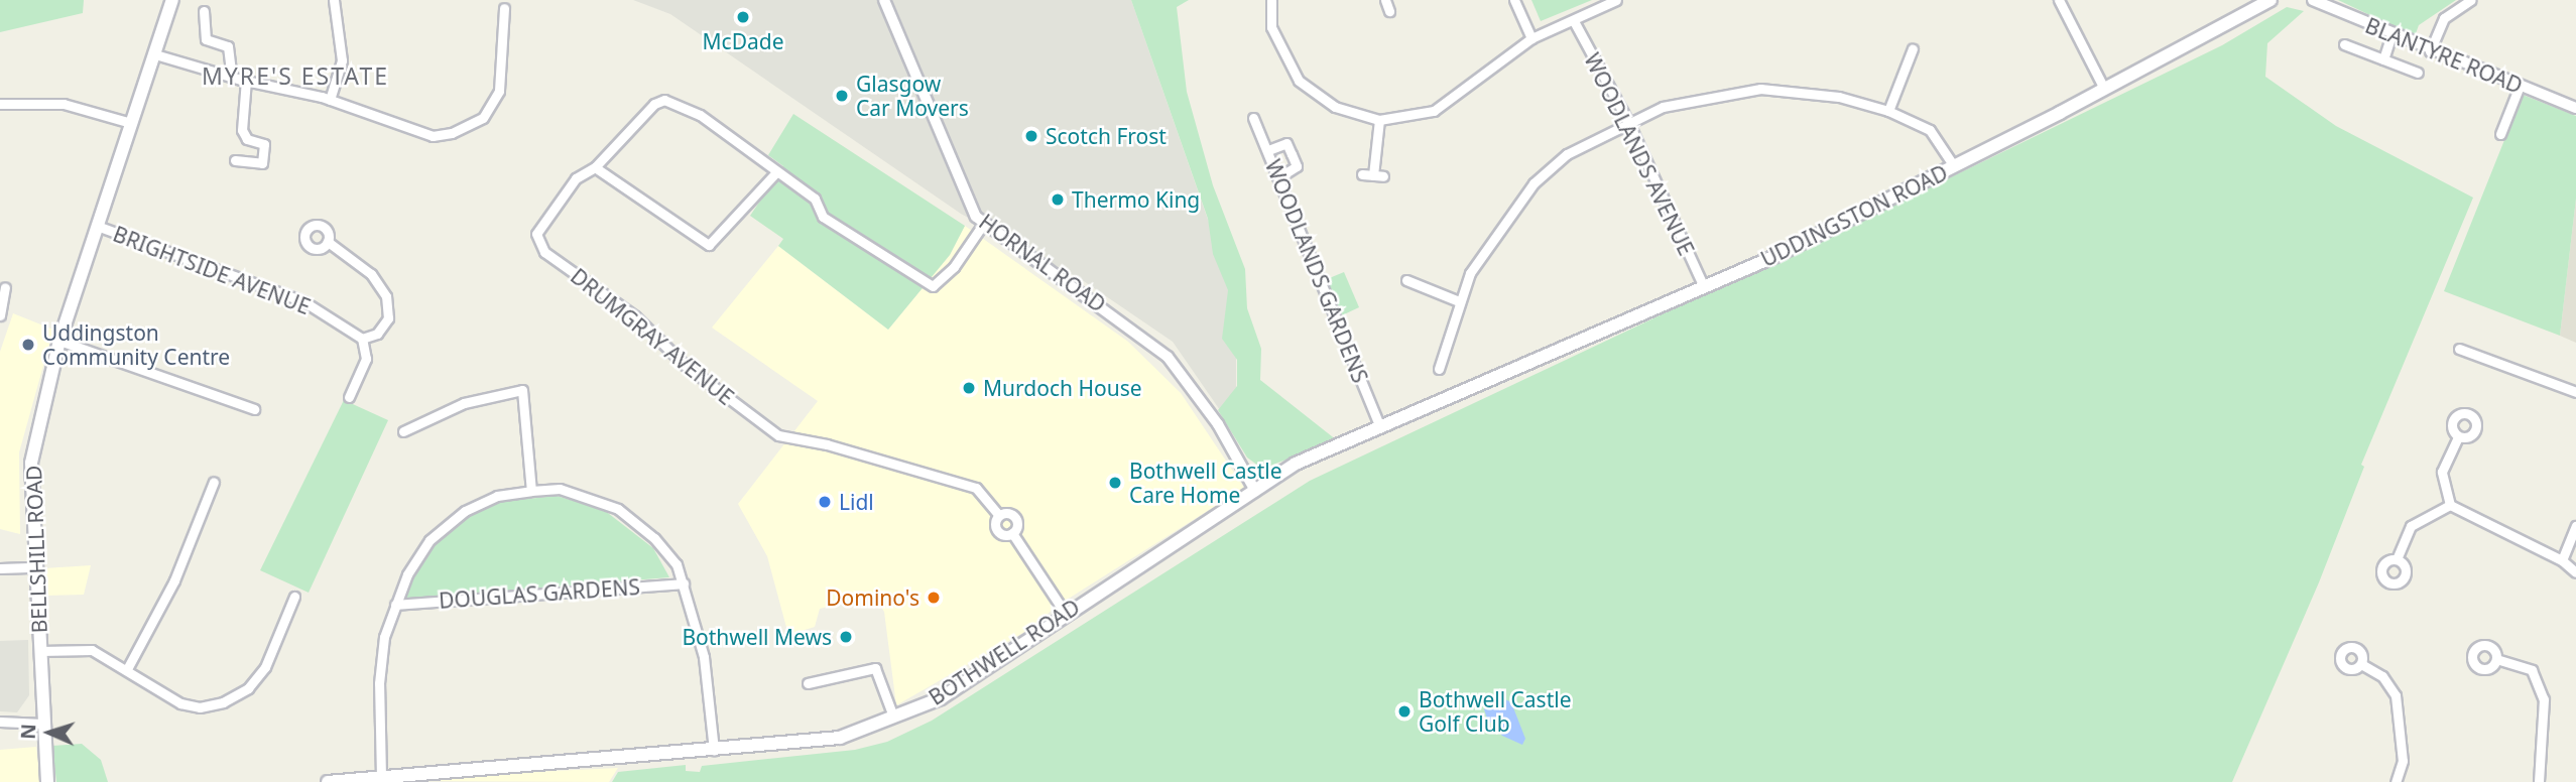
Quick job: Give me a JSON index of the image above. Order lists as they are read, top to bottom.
{
  "streets": {
    "main road": ["UDDINGSTON ROAD", "BELLSHILL ROAD", "BOTHWELL ROAD"],
    "street": [
      "BLANTYRE ROAD",
      "WOODLANDS AVENUE",
      "HORNAL ROAD",
      "BRIGHTSIDE AVENUE",
      "WOODLANDS GARDENS",
      "DRUMGRAY AVENUE",
      "DOUGLAS GARDENS"
    ]
  },
  "crossings": [
    ["WOODLANDS AVENUE", "UDDINGSTON ROAD"],
    ["UDDINGSTON ROAD", "BOTHWELL ROAD"],
    ["HORNAL ROAD", "DRUMGRAY AVENUE"],
    ["HORNAL ROAD", "BOTHWELL ROAD"],
    ["BRIGHTSIDE AVENUE", "BELLSHILL ROAD"],
    ["WOODLANDS GARDENS", "BOTHWELL ROAD"]
  ],
  "districts": ["MYRE'S ESTATE"],
  "places": [
    "McDade",
    "Glasgow Car Movers",
    "Scotch Frost",
    "Thermo King",
    "Uddingston Community Centre",
    "Murdoch House",
    "Bothwell Castle Care Home",
    "Lidl",
    "Domino's",
    "Bothwell Mews",
    "Bothwell Castle Golf Club"
  ],
  "north": "left"
}
